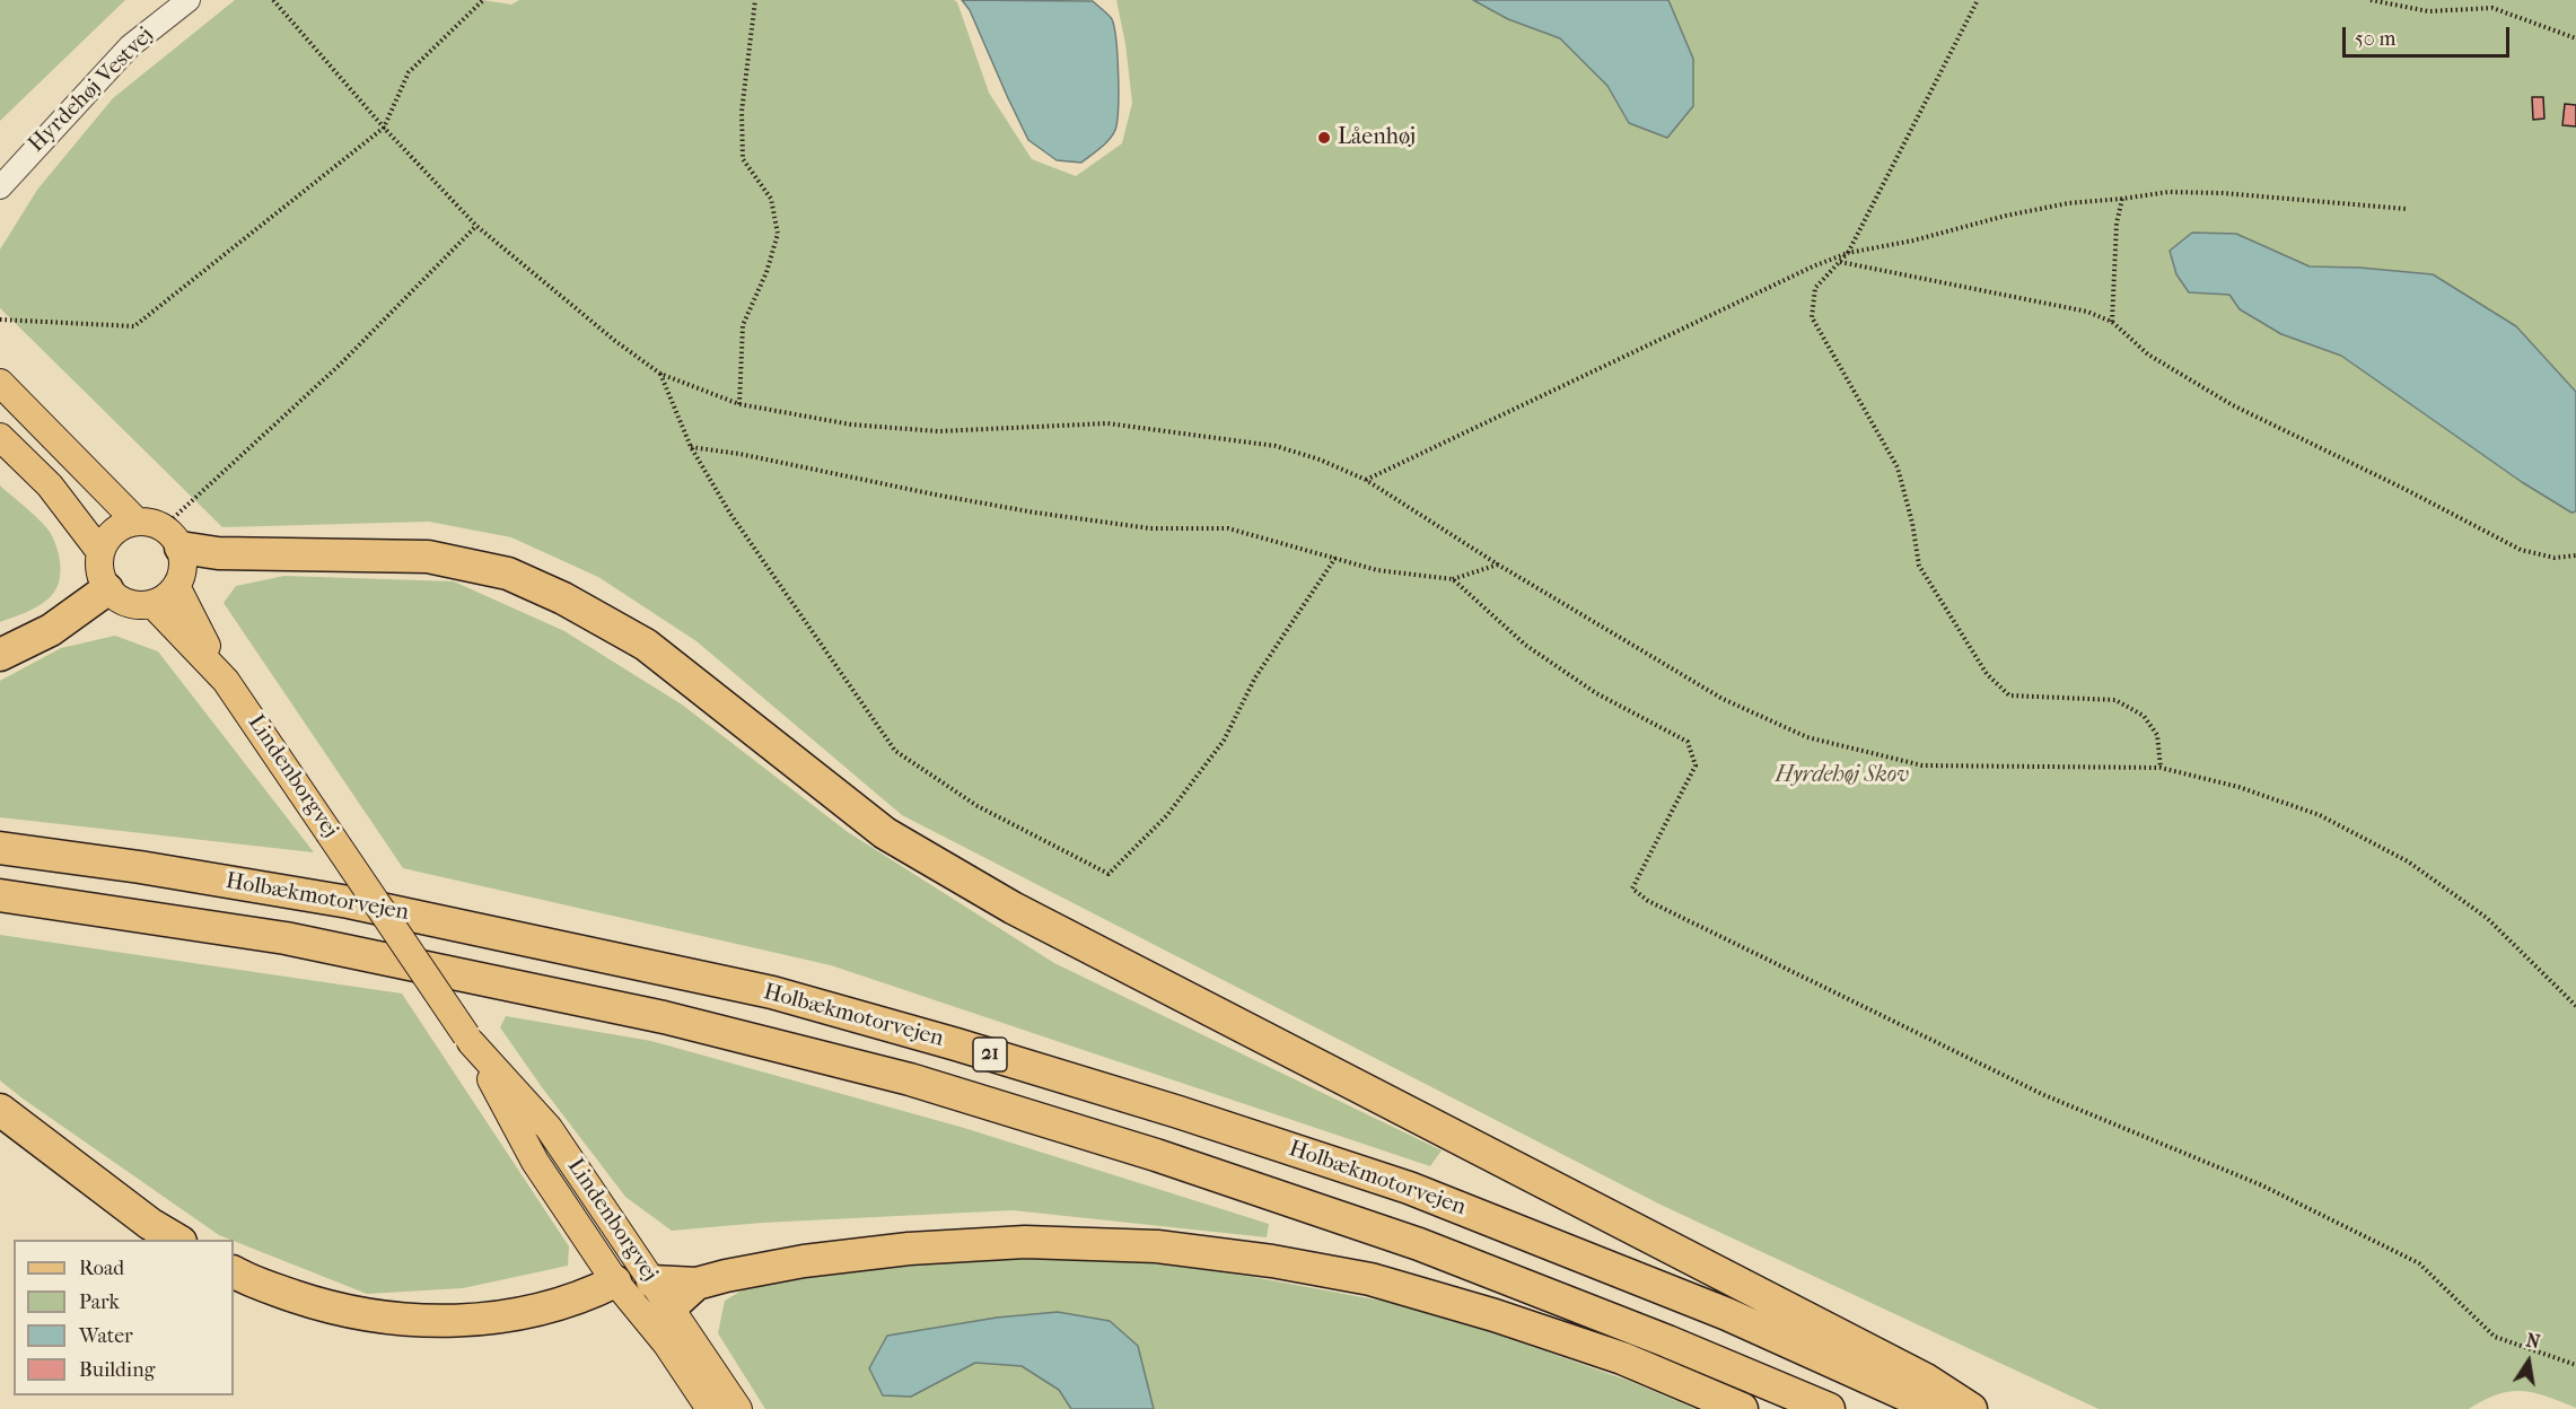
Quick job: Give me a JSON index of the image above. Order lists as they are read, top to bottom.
{
  "streets": {
    "highway": ["Holbækmotorvejen", "21"],
    "main road": ["Lindenborgvej"],
    "street": ["Hyrdehøj Vestvej"]
  },
  "parks": ["Hyrdehøj Skov"],
  "places": ["Låenhøj"],
  "legend": [
    "Road",
    "Park",
    "Water",
    "Building"
  ],
  "scale_bar": "50 m",
  "north": "top"
}
